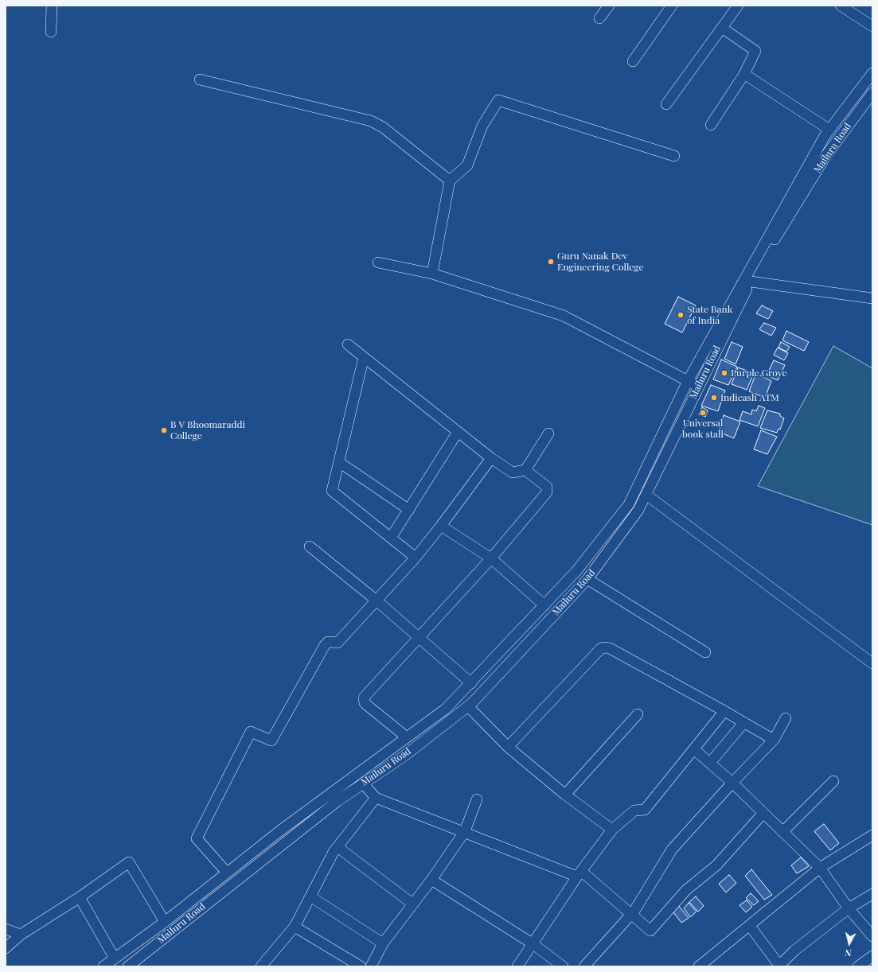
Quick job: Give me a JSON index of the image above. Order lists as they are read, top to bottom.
{
  "streets": {
    "street": ["Mailuru Road"]
  },
  "places": [
    "Guru Nanak Dev Engineering College",
    "State Bank of India",
    "Purple Grove",
    "Indicash ATM",
    "Universal book stall",
    "B V Bhoomaraddi College"
  ],
  "north": "bottom"
}
